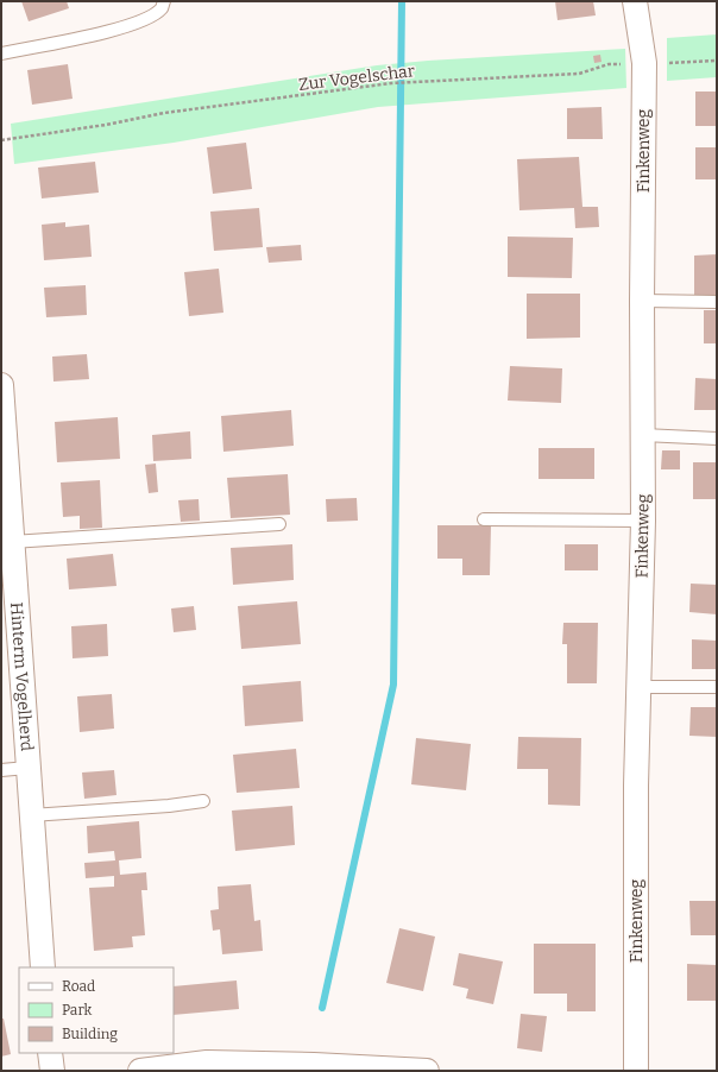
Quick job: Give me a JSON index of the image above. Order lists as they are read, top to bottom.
{
  "streets": {
    "street": ["Finkenweg", "Hinterm Vogelherd"],
    "path": ["Zur Vogelschar"]
  },
  "crossings": [
    ["Zur Vogelschar", "Finkenweg"]
  ],
  "legend": ["Road", "Park", "Building"]
}
